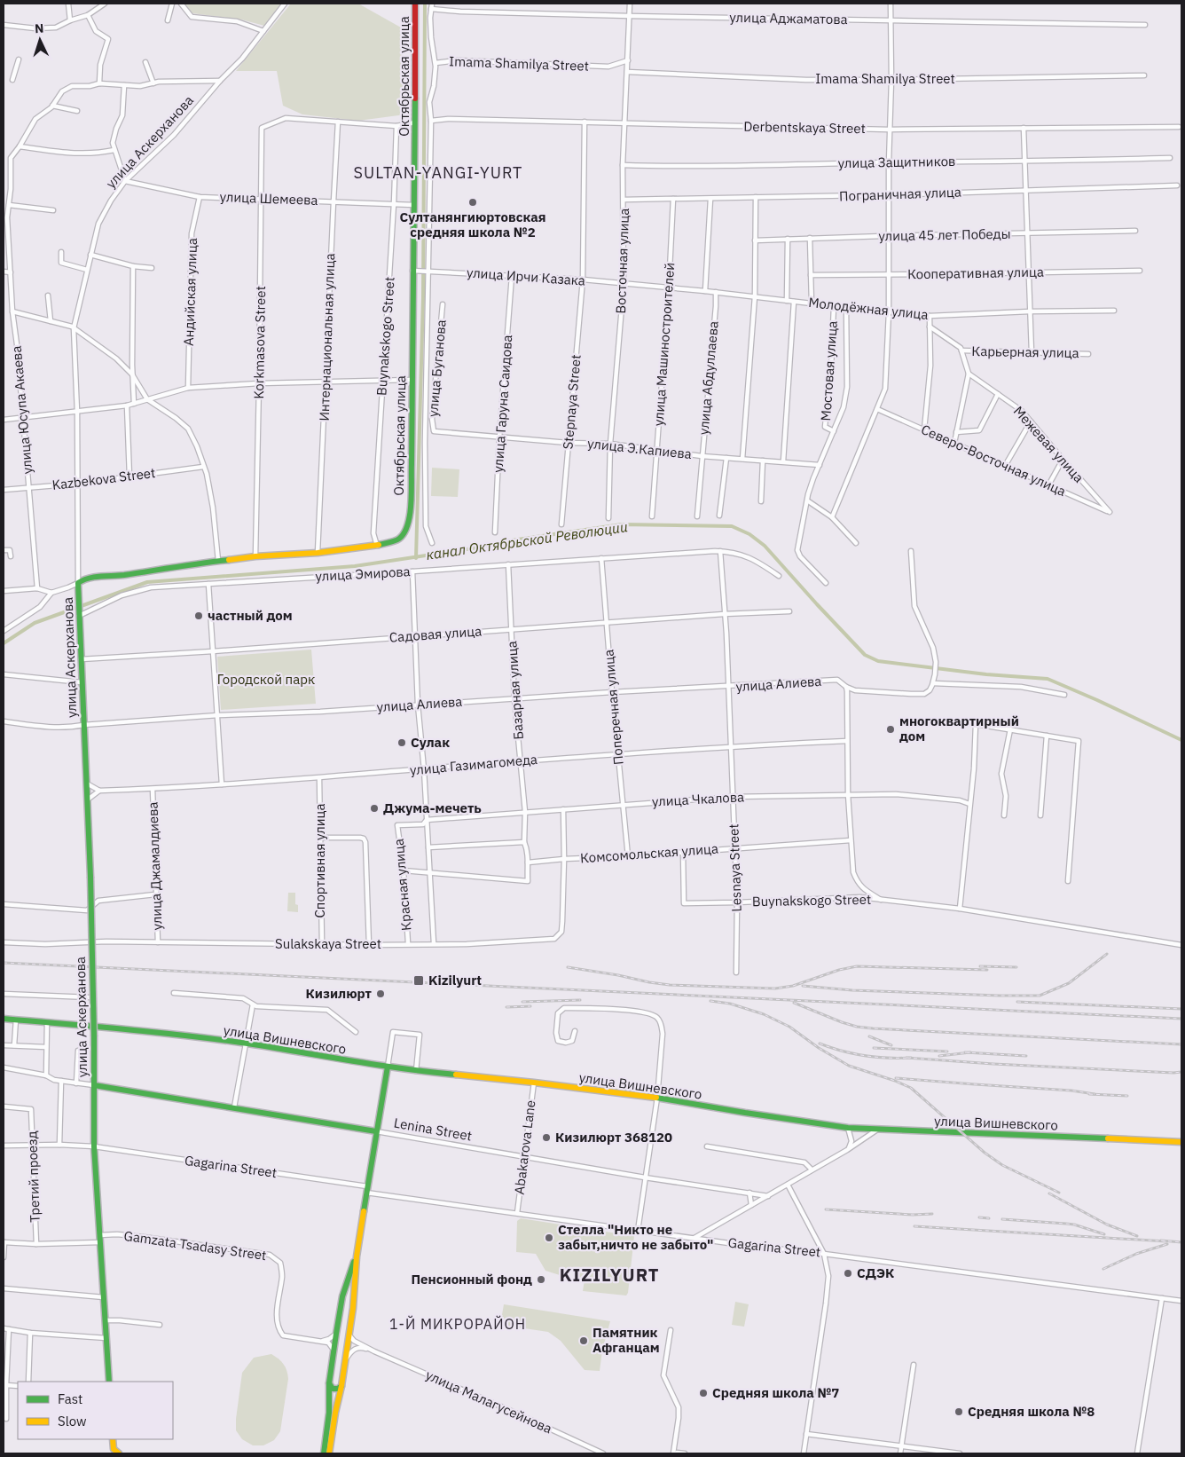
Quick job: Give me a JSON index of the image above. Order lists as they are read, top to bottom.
{
  "streets": {
    "street": [
      "улица Аджаматова",
      "Imama Shamilya Street",
      "Октябрьская улица",
      "Derbentskaya Street",
      "улица Аскерханова",
      "улица Защитников",
      "Пограничная улица",
      "улица Шемеева",
      "улица 45 лет Победы",
      "Восточная улица",
      "Кооперативная улица",
      "улица Ирчи Казака",
      "Андийская улица",
      "Молодёжная улица",
      "Buynakskogo Street",
      "Интернациональная улица",
      "Korkmasova Street",
      "улица Машиностроителей",
      "Карьерная улица",
      "улица Буганова",
      "Мостовая улица",
      "улица Абдуллаева",
      "Stepnaya Street",
      "улица Гаруна Саидова",
      "улица Юсупа Акаева",
      "Межевая улица",
      "улица Э.Капиева",
      "Северо-Восточная улица",
      "Kazbekova Street",
      "улица Эмирова",
      "Садовая улица",
      "улица Алиева",
      "Базарная улица",
      "Поперечная улица",
      "улица Газимагомеда",
      "улица Чкалова",
      "Комсомольская улица",
      "Спортивная улица",
      "улица Джамалдиева",
      "Lesnaya Street",
      "Красная улица",
      "Sulakskaya Street",
      "улица Вишневского",
      "Lenina Street",
      "Abakarova Lane",
      "Gagarina Street",
      "Третий проезд",
      "Gamzata Tsadasy Street",
      "улица Малагусейнова"
    ]
  },
  "crossings": [
    ["улица Аджаматова", "Восточная улица"],
    ["Imama Shamilya Street", "Восточная улица"],
    ["Октябрьская улица", "улица Аскерханова"],
    ["Октябрьская улица", "улица Шемеева"],
    ["Октябрьская улица", "улица Ирчи Казака"],
    ["Октябрьская улица", "Buynakskogo Street"],
    ["Октябрьская улица", "Интернациональная улица"],
    ["Октябрьская улица", "Korkmasova Street"],
    ["Derbentskaya Street", "Восточная улица"],
    ["Derbentskaya Street", "Stepnaya Street"],
    ["улица Аскерханова", "улица Шемеева"],
    ["улица Аскерханова", "улица Юсупа Акаева"],
    ["улица Аскерханова", "Kazbekova Street"],
    ["улица Аскерханова", "улица Эмирова"],
    ["улица Аскерханова", "Садовая улица"],
    ["улица Аскерханова", "улица Алиева"],
    ["улица Аскерханова", "Lenina Street"],
    ["улица Аскерханова", "Gagarina Street"],
    ["улица Аскерханова", "Gamzata Tsadasy Street"],
    ["улица Защитников", "Восточная улица"],
    ["Пограничная улица", "Восточная улица"],
    ["Пограничная улица", "улица Машиностроителей"],
    ["улица Шемеева", "Андийская улица"],
    ["улица Шемеева", "Buynakskogo Street"],
    ["улица Шемеева", "Интернациональная улица"],
    ["улица Шемеева", "Korkmasova Street"],
    ["Восточная улица", "улица Ирчи Казака"],
    ["Восточная улица", "Молодёжная улица"],
    ["Восточная улица", "улица Э.Капиева"],
    ["улица Ирчи Казака", "Молодёжная улица"],
    ["улица Ирчи Казака", "Stepnaya Street"],
    ["улица Ирчи Казака", "улица Гаруна Саидова"],
    ["Молодёжная улица", "улица Машиностроителей"],
    ["Молодёжная улица", "Мостовая улица"],
    ["Молодёжная улица", "улица Абдуллаева"],
    ["Buynakskogo Street", "Комсомольская улица"],
    ["Buynakskogo Street", "Lesnaya Street"],
    ["Интернациональная улица", "Korkmasova Street"],
    ["улица Машиностроителей", "улица Э.Капиева"],
    ["улица Буганова", "улица Э.Капиева"],
    ["улица Абдуллаева", "улица Э.Капиева"],
    ["Stepnaya Street", "улица Э.Капиева"],
    ["улица Гаруна Саидова", "улица Э.Капиева"],
    ["улица Юсупа Акаева", "Kazbekova Street"],
    ["Межевая улица", "Северо-Восточная улица"],
    ["улица Эмирова", "Базарная улица"],
    ["улица Эмирова", "Поперечная улица"],
    ["улица Эмирова", "Lesnaya Street"],
    ["Садовая улица", "Базарная улица"],
    ["Садовая улица", "Поперечная улица"],
    ["Садовая улица", "Lesnaya Street"],
    ["улица Алиева", "Базарная улица"],
    ["улица Алиева", "Поперечная улица"],
    ["улица Алиева", "Lesnaya Street"],
    ["Базарная улица", "улица Газимагомеда"],
    ["Базарная улица", "улица Чкалова"],
    ["Поперечная улица", "улица Газимагомеда"],
    ["Поперечная улица", "улица Чкалова"],
    ["Поперечная улица", "Комсомольская улица"],
    ["улица Газимагомеда", "Спортивная улица"],
    ["улица Газимагомеда", "улица Джамалдиева"],
    ["улица Газимагомеда", "Lesnaya Street"],
    ["улица Чкалова", "Lesnaya Street"],
    ["улица Чкалова", "Красная улица"],
    ["Комсомольская улица", "Lesnaya Street"],
    ["Комсомольская улица", "Sulakskaya Street"],
    ["Спортивная улица", "Sulakskaya Street"],
    ["улица Джамалдиева", "Sulakskaya Street"],
    ["Красная улица", "Sulakskaya Street"],
    ["улица Вишневского", "Abakarova Lane"],
    ["Lenina Street", "Abakarova Lane"],
    ["Abakarova Lane", "Gagarina Street"],
    ["Gagarina Street", "Третий проезд"],
    ["Третий проезд", "Gamzata Tsadasy Street"]
  ],
  "districts": ["SULTAN-YANGI-YURT", "KIZILYURT", "1-Й МИКРОРАЙОН"],
  "water": ["канал Октябрьской Революции"],
  "parks": ["Городской парк"],
  "places": {
    "other": [
      "Султанянгиюртовская средняя школа №2",
      "частный дом",
      "многоквартирный дом",
      "Сулак",
      "Джума-мечеть",
      "Кизилюрт",
      "Кизилюрт 368120",
      "Стелла \"Никто не забыт,ничто не забыто\"",
      "СДЭК",
      "Пенсионный фонд",
      "Памятник Афганцам",
      "Средняя школа №7",
      "Средняя школа №8"
    ],
    "transit": ["Kizilyurt"]
  },
  "legend": ["Fast", "Slow"],
  "north": "top"
}
